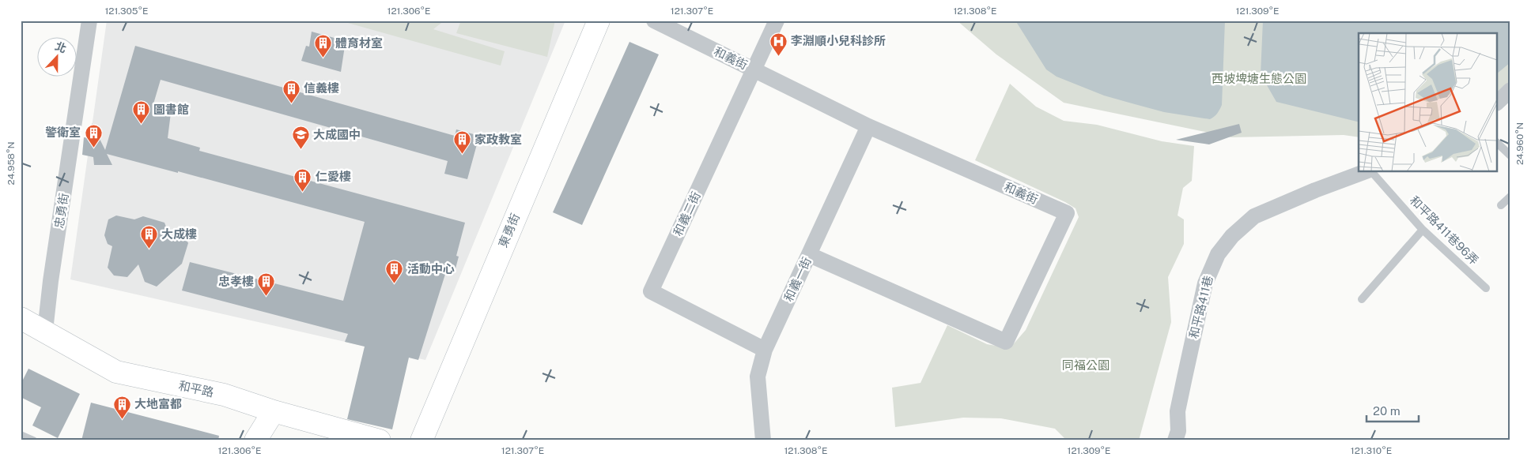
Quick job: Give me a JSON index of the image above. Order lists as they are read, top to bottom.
{
  "streets": {
    "street": [
      "和義街",
      "忠勇街",
      "和義二街",
      "東勇街",
      "和義一街",
      "和平路411巷",
      "和平路"
    ],
    "lane": ["和平路411巷96弄"]
  },
  "crossings": [
    ["和義街", "和義二街"],
    ["和義街", "和義一街"],
    ["忠勇街", "和平路"],
    ["和義二街", "和義一街"]
  ],
  "parks": ["西坡埤塘生態公園", "同福公園"],
  "places": {
    "hospital": ["李淵順小兒科診所"],
    "building": [
      "體育材室",
      "信義樓",
      "圖書館",
      "警衛室",
      "家政教室",
      "仁愛樓",
      "大成樓",
      "活動中心",
      "忠孝樓",
      "大地富都"
    ],
    "school or university": ["大成國中"]
  },
  "scale_bar": "20 m",
  "north": "top",
  "coordinates": [
    "121.305°E",
    "121.306°E",
    "121.307°E",
    "121.308°E",
    "121.309°E",
    "24.960°N",
    "24.958°N",
    "121.310°E"
  ]
}
